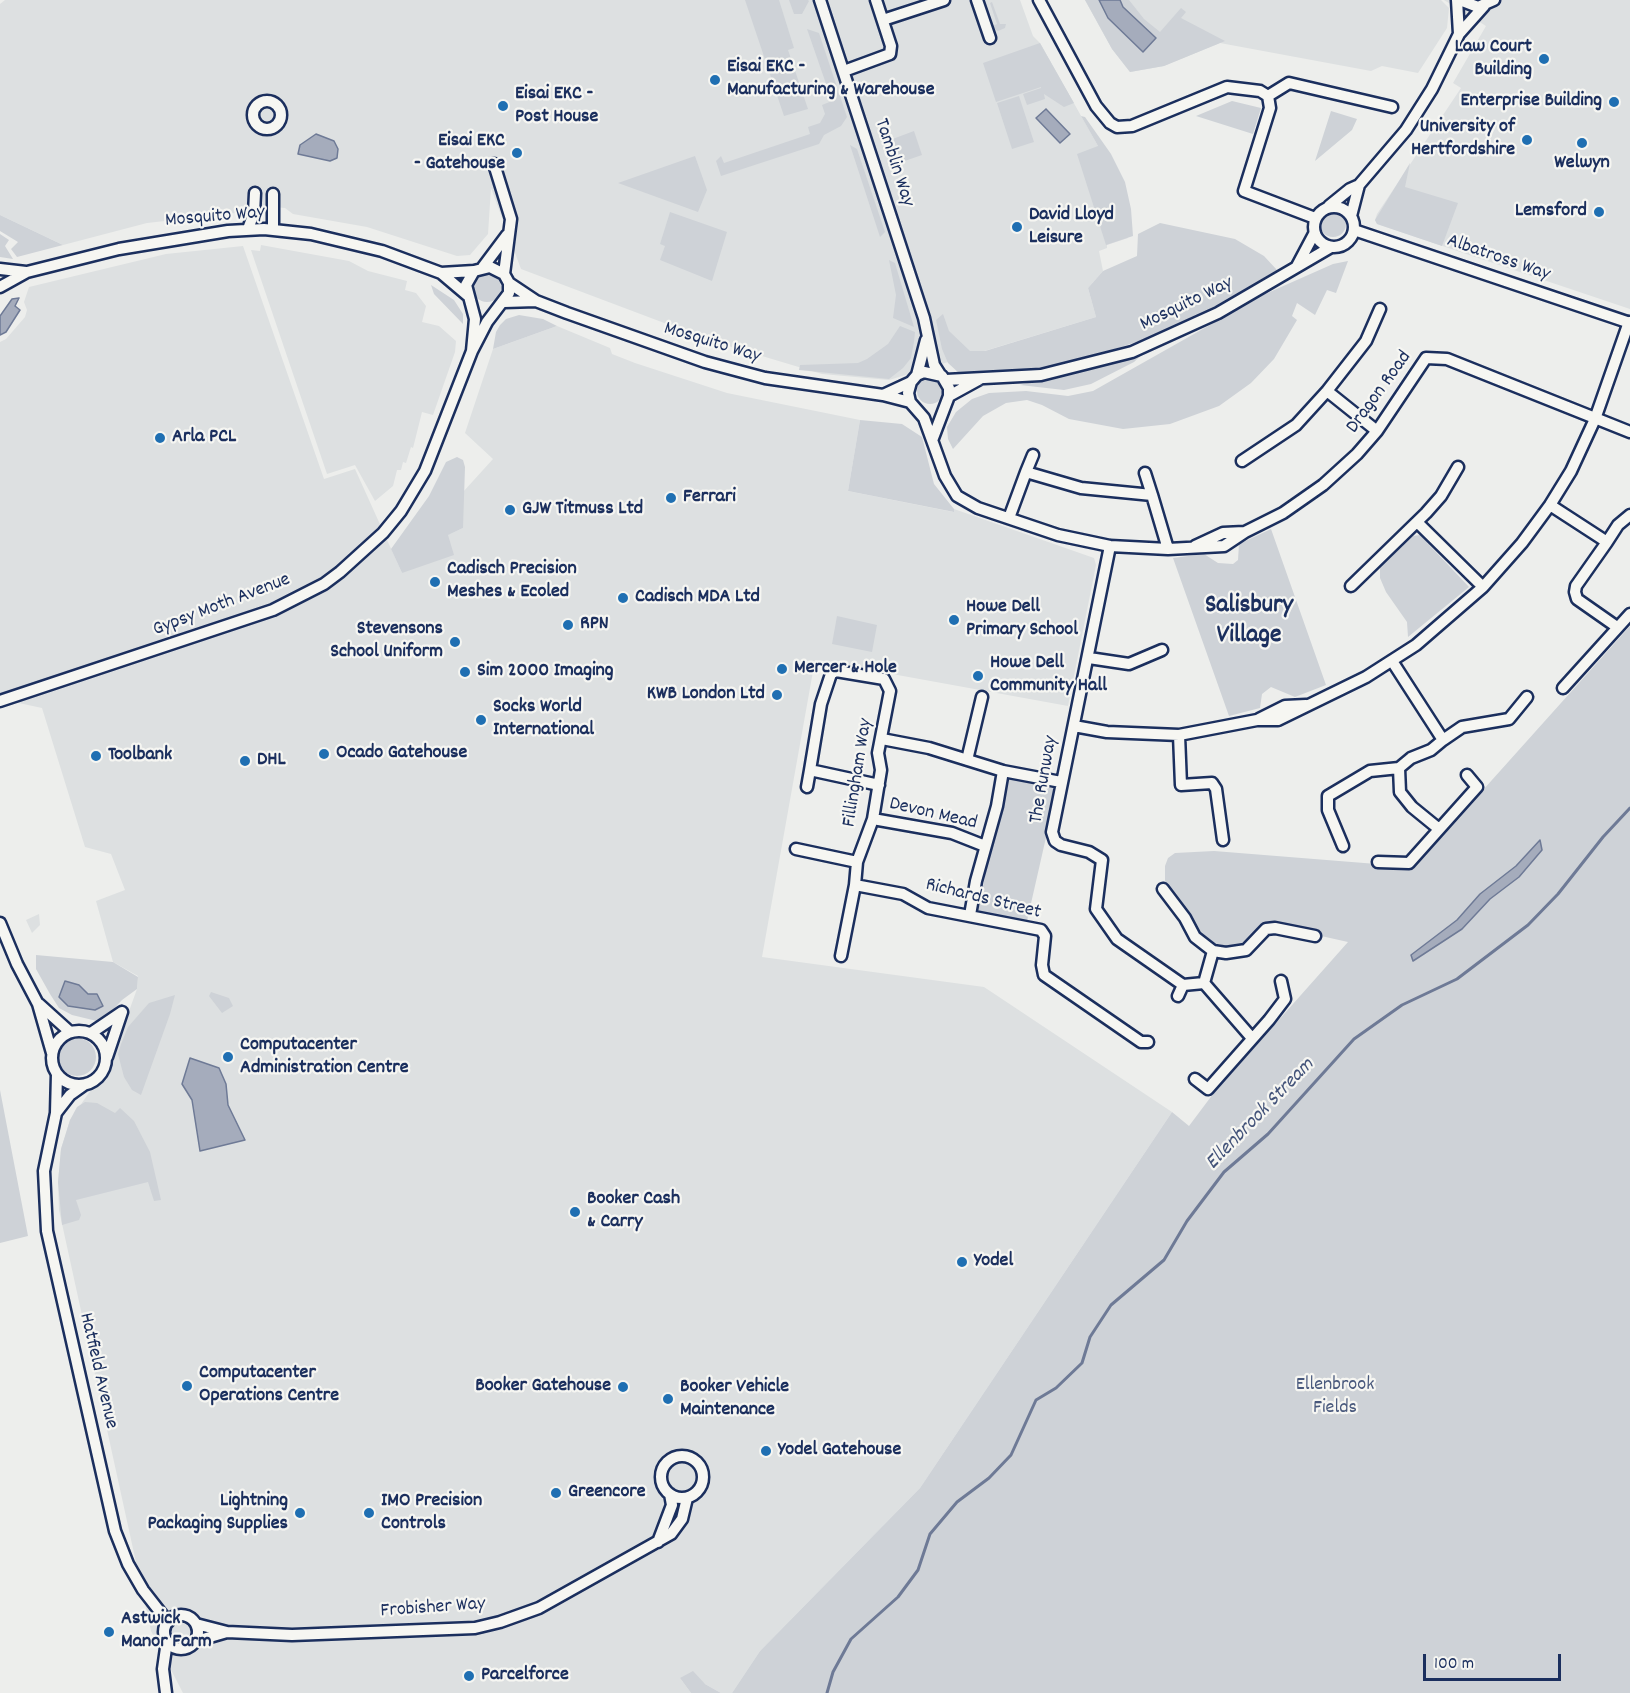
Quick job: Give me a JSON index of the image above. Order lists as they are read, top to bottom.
{
  "streets": {
    "street": [
      "Tamblin Way",
      "Mosquito Way",
      "Albatross Way",
      "Dragon Road",
      "Gypsy Moth Avenue",
      "Fillingham Way",
      "The Runway",
      "Devon Mead",
      "Richards Street",
      "Hatfield Avenue",
      "Frobisher Way"
    ]
  },
  "crossings": [
    ["Tamblin Way", "Mosquito Way"],
    ["Tamblin Way", "Dragon Road"],
    ["Mosquito Way", "Albatross Way"],
    ["Mosquito Way", "Dragon Road"],
    ["Mosquito Way", "Gypsy Moth Avenue"],
    ["Dragon Road", "The Runway"],
    ["Fillingham Way", "Devon Mead"],
    ["Fillingham Way", "Richards Street"],
    ["Hatfield Avenue", "Frobisher Way"]
  ],
  "districts": ["Salisbury Village"],
  "water": ["Ellenbrook Stream"],
  "parks": ["Ellenbrook Fields"],
  "places": [
    "Law Court Building",
    "Eisai EKC - Manufacturing & Warehouse",
    "Enterprise Building",
    "Eisai EKC - Post House",
    "University of Hertfordshire",
    "Welwyn",
    "Eisai EKC - Gatehouse",
    "Lemsford",
    "David Lloyd Leisure",
    "Arla PCL",
    "Ferrari",
    "GJW Titmuss Ltd",
    "Cadisch Precision Meshes & Ecoled",
    "Cadisch MDA Ltd",
    "Howe Dell Primary School",
    "RPN",
    "Stevensons School Uniform",
    "Mercer & Hole",
    "Sim 2000 Imaging",
    "Howe Dell Community Hall",
    "KWB London Ltd",
    "Socks World International",
    "Ocado Gatehouse",
    "Toolbank",
    "DHL",
    "Computacenter Administration Centre",
    "Booker Cash & Carry",
    "Yodel",
    "Computacenter Operations Centre",
    "Booker Gatehouse",
    "Booker Vehicle Maintenance",
    "Yodel Gatehouse",
    "Greencore",
    "Lightning Packaging Supplies",
    "IMO Precision Controls",
    "Astwick Manor Farm",
    "Parcelforce"
  ],
  "scale_bar": "100 m"
}
